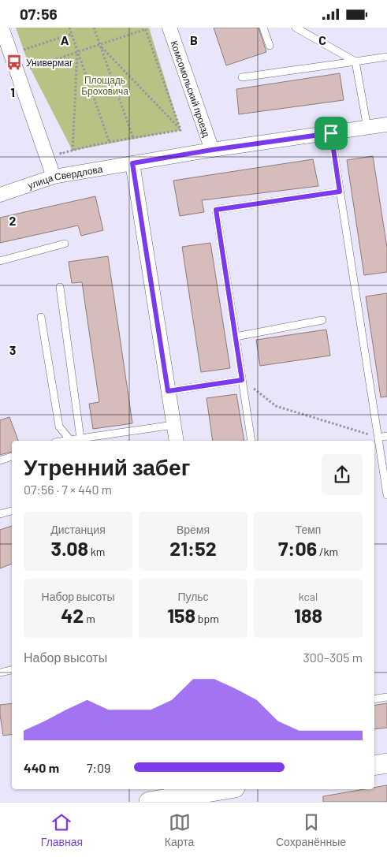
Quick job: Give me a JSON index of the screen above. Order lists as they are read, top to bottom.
{
  "streets": {
    "street": ["Комсомольский проезд", "улица Свердлова"]
  },
  "crossings": [
    ["Комсомольский проезд", "улица Свердлова"]
  ],
  "parks": ["Площадь Броховича"],
  "places": {
    "bus stop": ["Универмаг"]
  },
  "page": {
    "status": "07:56",
    "heading": ["Утренний забег", "07:56 · 7 × 440 m"],
    "stats": [
      ["Дистанция", "3.08 km"],
      ["Время", "21:52"],
      ["Темп", "7:06 /km"],
      ["Набор высоты", "42 m"],
      ["Пульс", "158 bpm"],
      ["kcal", "188"]
    ],
    "chart": ["Набор высоты", "300–305 m"],
    "list": [
      {
        "name": "440 m",
        "note": "7:09"
      }
    ],
    "tabs": ["Главная", "Карта", "Сохранённые"]
  },
  "grid": {
    "columns": ["A", "B", "C"],
    "rows": ["1", "2", "3"]
  }
}
